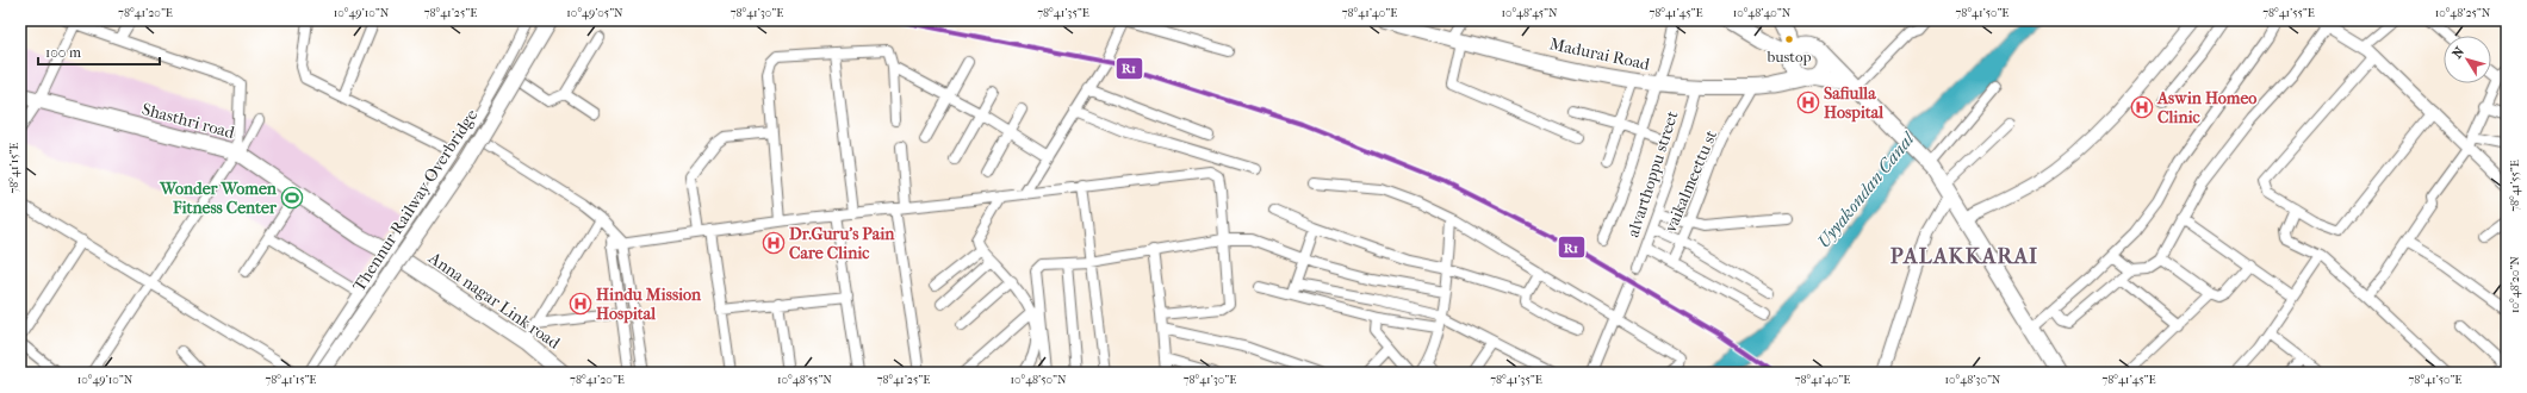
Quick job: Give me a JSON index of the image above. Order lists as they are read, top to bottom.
{
  "streets": {
    "main road": [
      "Madurai Road",
      "Shasthri road",
      "Thennur Railway Overbridge",
      "Anna nagar Link road"
    ],
    "street": ["alvarthoppu street", "vaikalmeettu st"]
  },
  "crossings": [
    ["Madurai Road", "alvarthoppu street"],
    ["Madurai Road", "vaikalmeettu st"],
    ["Shasthri road", "Anna nagar Link road"]
  ],
  "districts": ["PALAKKARAI"],
  "water": ["Uyyakondan Canal"],
  "places": {
    "other": ["bustop"],
    "hospital": [
      "Safiulla Hospital",
      "Aswin Homeo Clinic",
      "Dr.Guru's Pain Care Clinic",
      "Hindu Mission Hospital"
    ],
    "sports": ["Wonder Women Fitness Center"]
  },
  "lines": ["transit line R1"],
  "scale_bar": "100 m",
  "north": "top left",
  "coordinates": [
    "78°41'20\"E",
    "10°49'10\"N",
    "78°41'25\"E",
    "10°49'05\"N",
    "78°41'30\"E",
    "78°41'35\"E",
    "78°41'40\"E",
    "10°48'45\"N",
    "78°41'45\"E",
    "10°48'40\"N",
    "78°41'50\"E",
    "78°41'55\"E",
    "10°48'25\"N",
    "78°41'15\"E",
    "10°48'20\"N",
    "10°48'55\"N",
    "10°48'50\"N",
    "10°48'30\"N"
  ]
}
